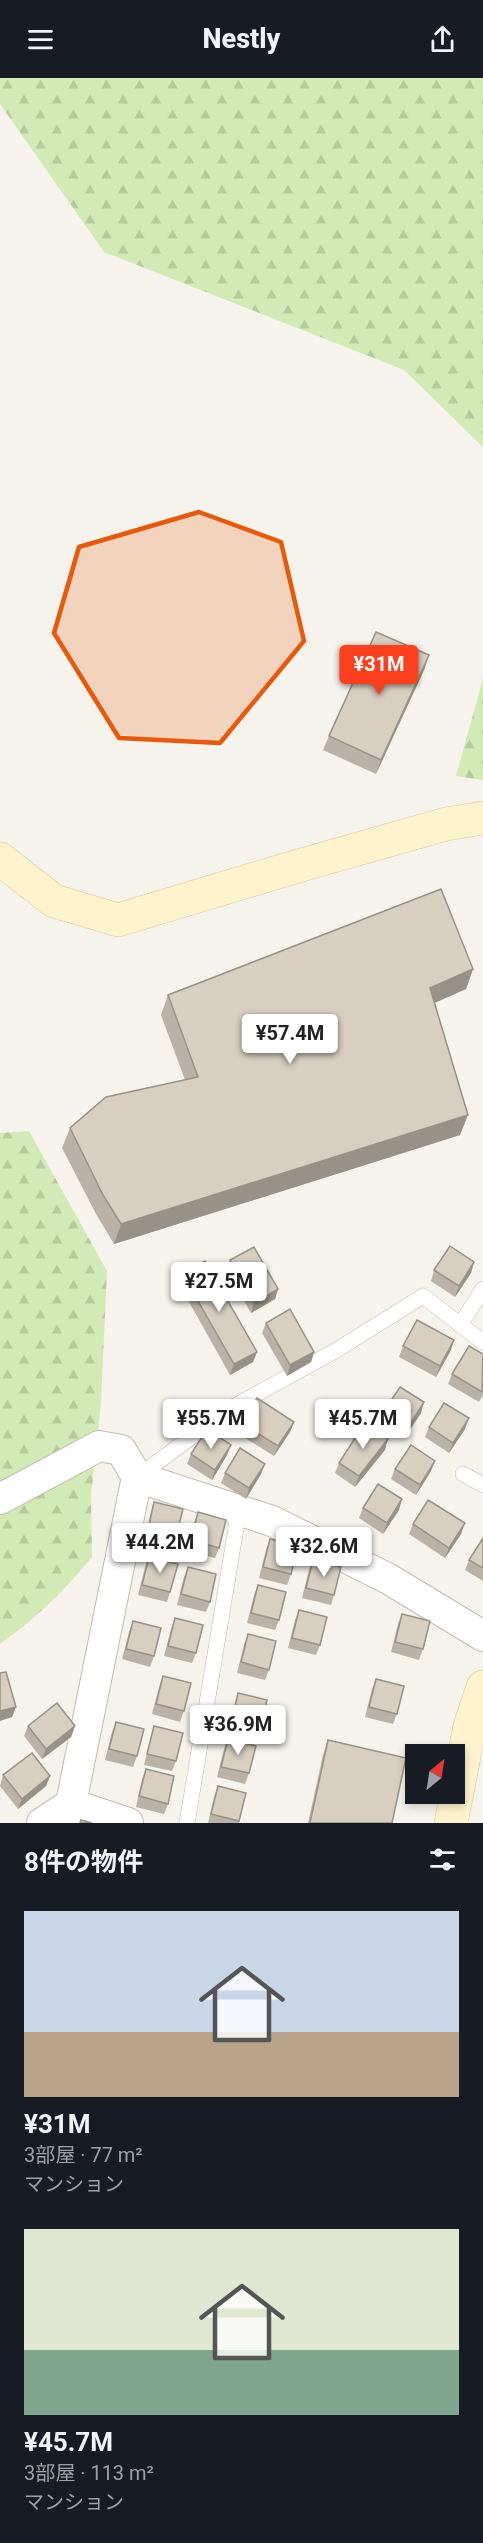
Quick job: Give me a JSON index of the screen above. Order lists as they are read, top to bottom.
{
  "north": "top right",
  "page": {
    "header": "Nestly",
    "price": [
      "¥31M",
      "¥57.4M",
      "¥27.5M",
      "¥55.7M",
      "¥45.7M",
      "¥44.2M",
      "¥32.6M",
      "¥36.9M"
    ],
    "heading": "8件の物件",
    "list": [
      {
        "name": "¥31M",
        "note": "3部屋 · 77 m² · マンション"
      },
      {
        "name": "¥45.7M",
        "note": "3部屋 · 113 m² · マンション"
      }
    ]
  }
}
